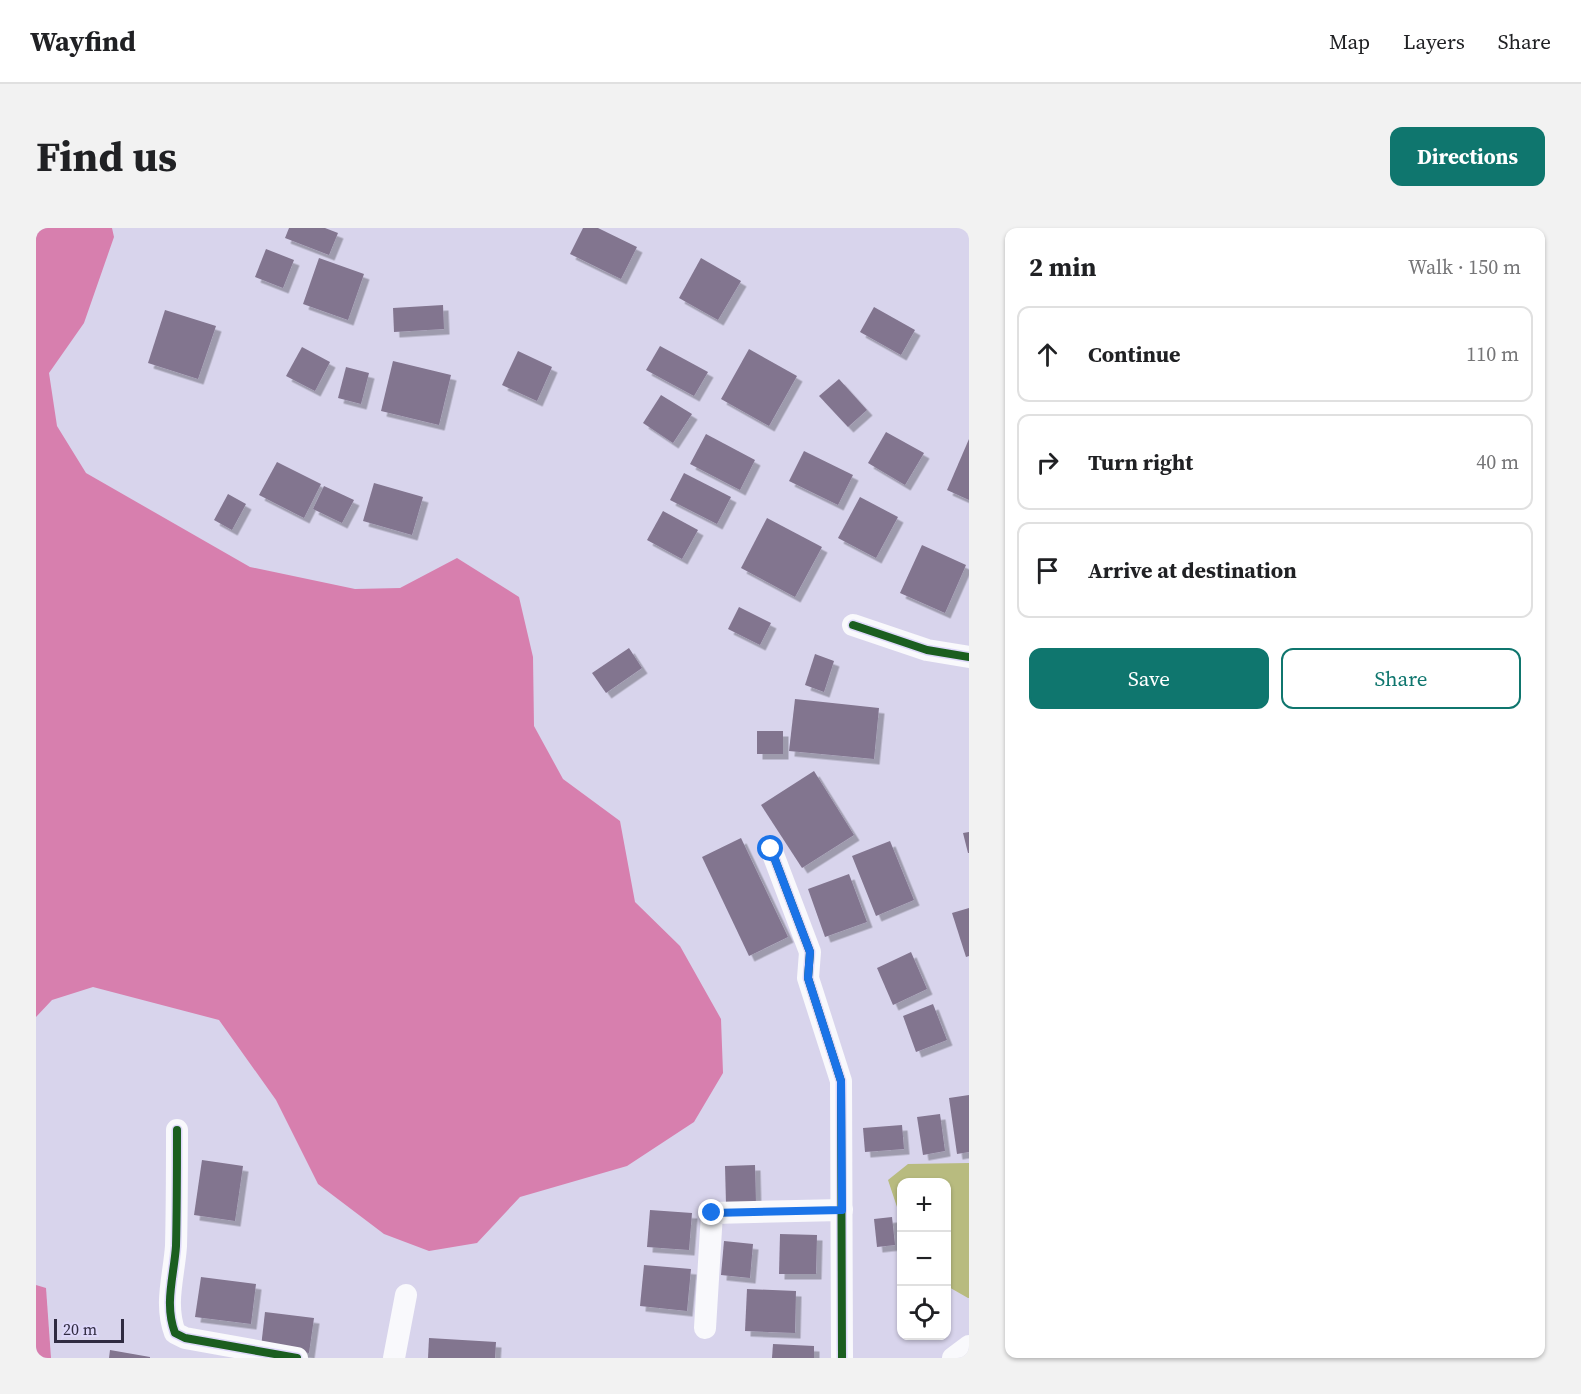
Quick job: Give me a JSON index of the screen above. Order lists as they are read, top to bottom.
{
  "scale_bar": "20 m",
  "page": {
    "header": "Wayfind",
    "nav": ["Map", "Layers", "Share"],
    "title": "Find us",
    "buttons": [
      "Directions",
      ["Save", "Share"]
    ],
    "heading": ["2 min", "Walk · 150 m"],
    "list": [
      ["Continue", "110 m"],
      ["Turn right", "40 m"],
      "Arrive at destination"
    ],
    "map_buttons": ["+", "−"],
    "scale": "20 m"
  }
}
